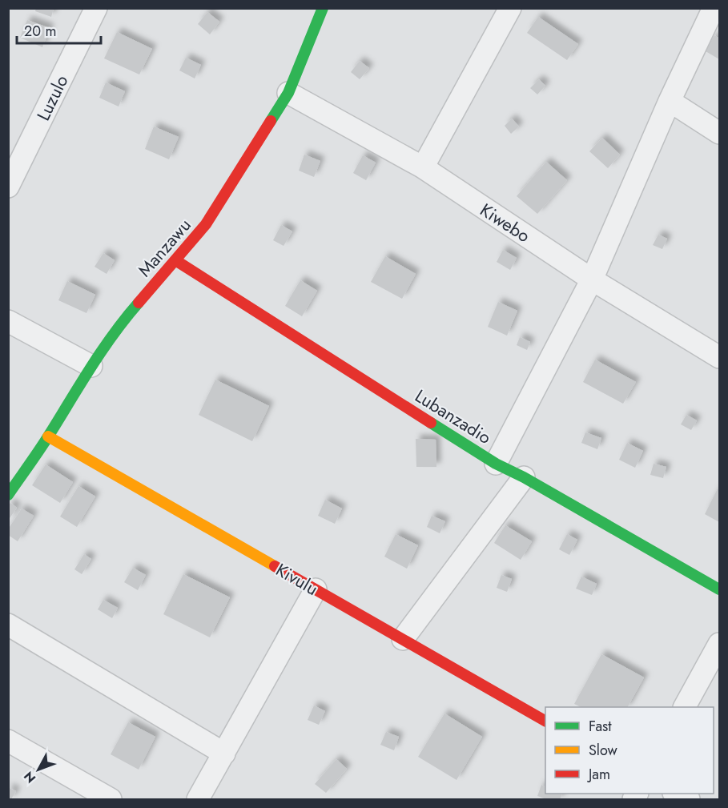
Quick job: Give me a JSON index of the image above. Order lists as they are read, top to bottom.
{
  "streets": {
    "street": [
      "Luzulo",
      "Kiwebo",
      "Manzawu",
      "Lubanzadio",
      "Kivulu"
    ]
  },
  "crossings": [
    ["Kiwebo", "Manzawu"],
    ["Manzawu", "Lubanzadio"],
    ["Manzawu", "Kivulu"]
  ],
  "legend": ["Fast", "Slow", "Jam"],
  "scale_bar": "20 m",
  "north": "bottom left"
}
